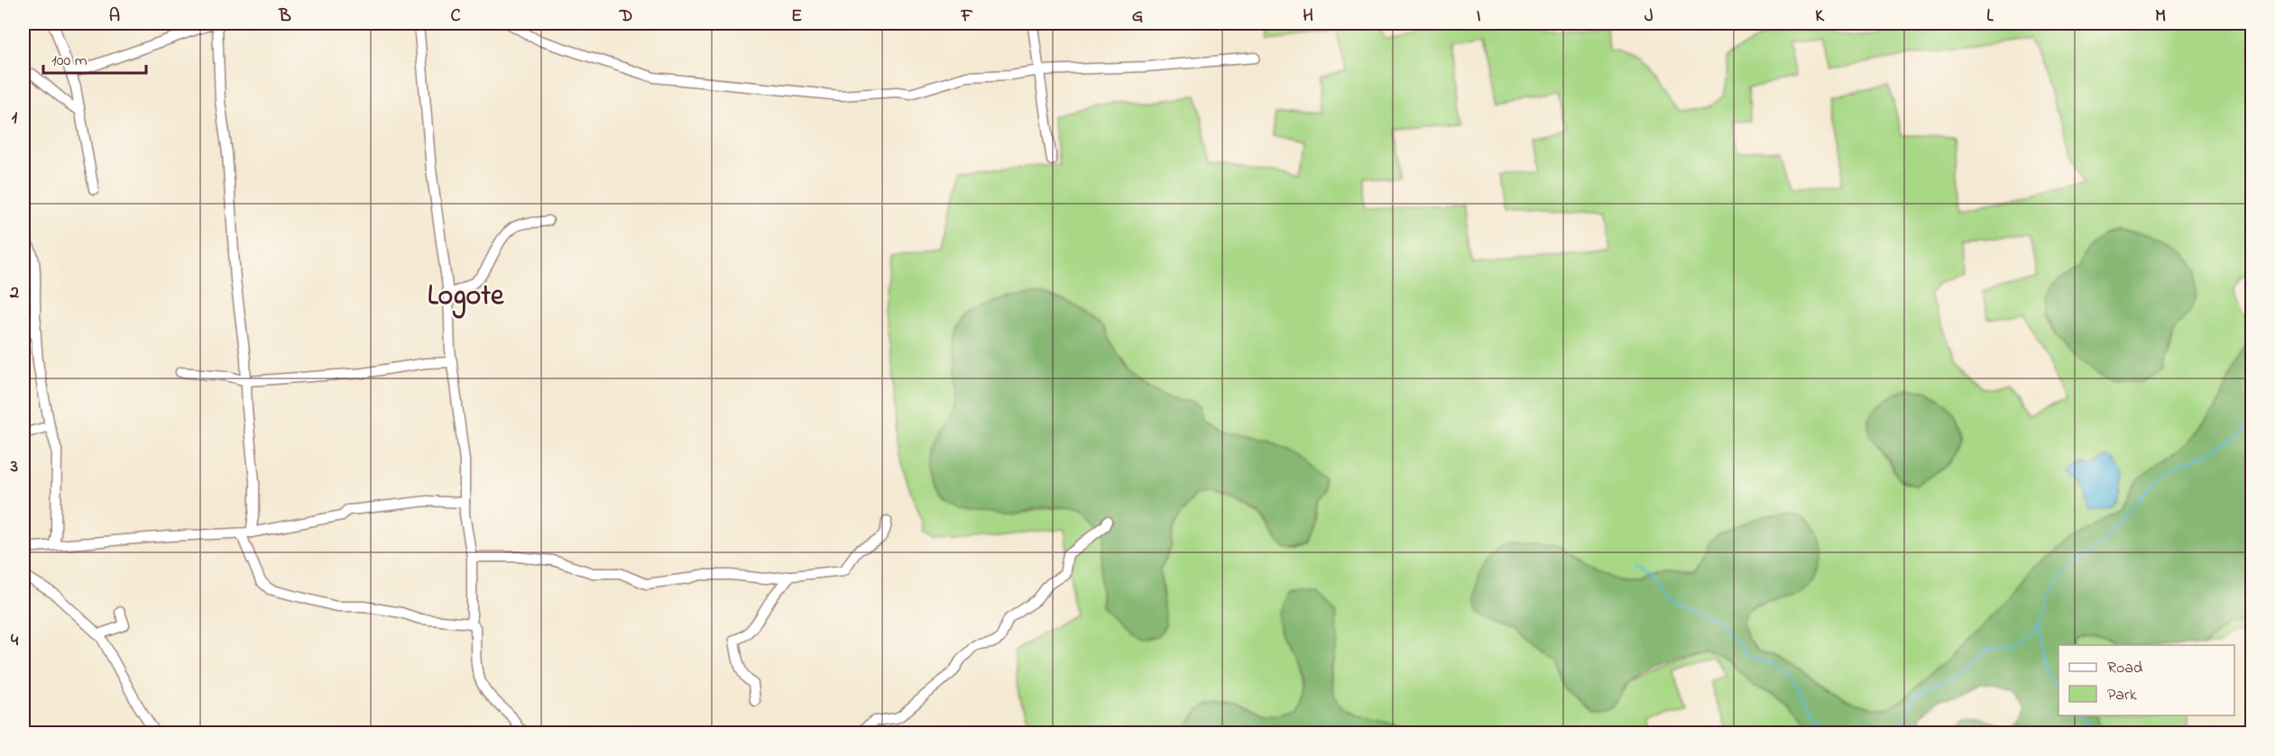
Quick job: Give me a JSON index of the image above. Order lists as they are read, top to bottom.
{
  "districts": ["Logote"],
  "legend": ["Road", "Park"],
  "scale_bar": "100 m",
  "grid": {
    "columns": [
      "A",
      "B",
      "C",
      "D",
      "E",
      "F",
      "G",
      "H",
      "I",
      "J",
      "K",
      "L",
      "M"
    ],
    "rows": [
      "1",
      "2",
      "3",
      "4"
    ]
  }
}
